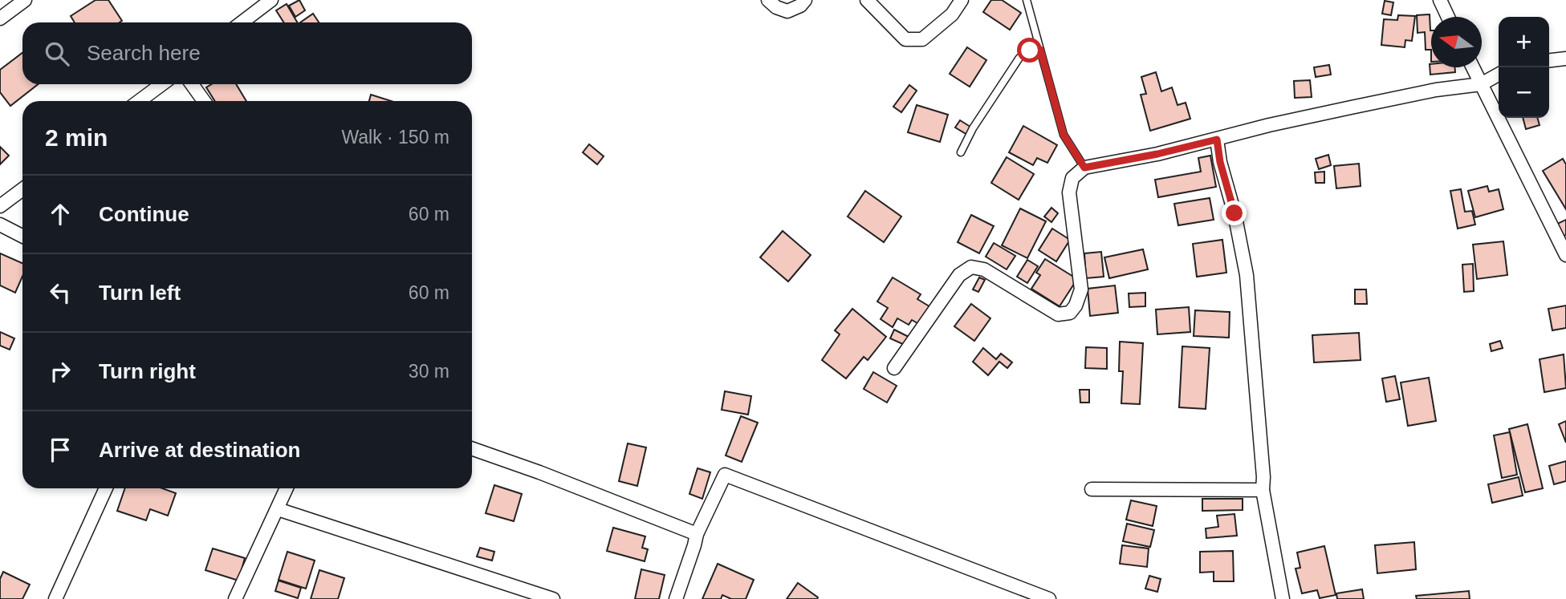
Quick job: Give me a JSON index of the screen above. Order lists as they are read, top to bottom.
{
  "north": "left",
  "page": {
    "map_buttons": ["+", "−"],
    "search": "Search here",
    "heading": ["2 min", "Walk · 150 m"],
    "list": [
      ["Continue", "60 m"],
      ["Turn left", "60 m"],
      ["Turn right", "30 m"],
      "Arrive at destination"
    ]
  }
}
